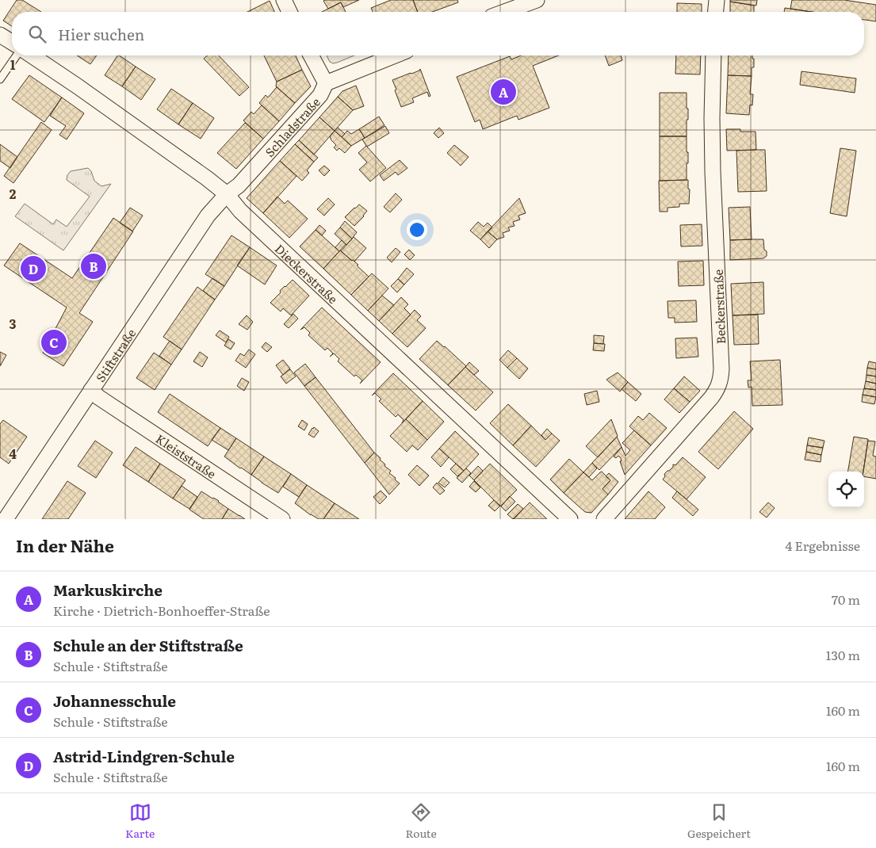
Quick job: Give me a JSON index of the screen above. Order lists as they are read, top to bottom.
{
  "streets": {
    "street": [
      "Schladstraße",
      "Dieckerstraße",
      "Beckerstraße",
      "Stiftstraße",
      "Kleiststraße"
    ]
  },
  "crossings": [
    ["Schladstraße", "Dieckerstraße"],
    ["Schladstraße", "Stiftstraße"],
    ["Dieckerstraße", "Stiftstraße"],
    ["Stiftstraße", "Kleiststraße"]
  ],
  "page": {
    "search": "Hier suchen",
    "pins": [
      "A",
      "B",
      "D",
      "C"
    ],
    "heading": ["In der Nähe", "4 Ergebnisse"],
    "list": [
      {
        "mark": "A",
        "name": "Markuskirche",
        "note": "Kirche · Dietrich-Bonhoeffer-Straße",
        "value": "70 m"
      },
      {
        "mark": "B",
        "name": "Schule an der Stiftstraße",
        "note": "Schule · Stiftstraße",
        "value": "130 m"
      },
      {
        "mark": "C",
        "name": "Johannesschule",
        "note": "Schule · Stiftstraße",
        "value": "160 m"
      },
      {
        "mark": "D",
        "name": "Astrid-Lindgren-Schule",
        "note": "Schule · Stiftstraße",
        "value": "160 m"
      }
    ],
    "nav": ["Karte", "Route", "Gespeichert"]
  },
  "grid": {
    "rows": [
      "1",
      "2",
      "3",
      "4"
    ]
  }
}
